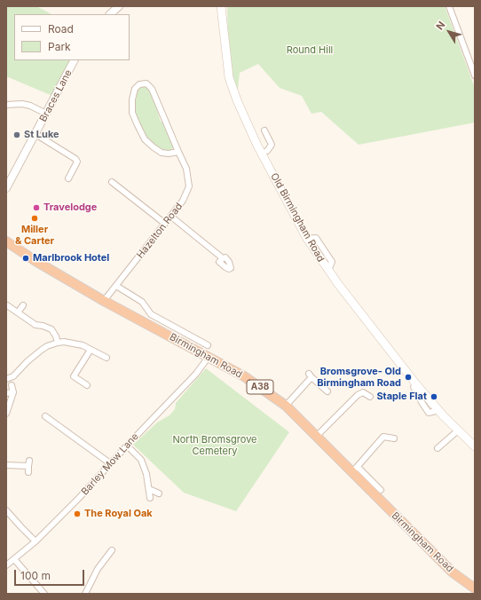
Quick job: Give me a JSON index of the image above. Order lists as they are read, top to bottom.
{
  "streets": {
    "highway": ["Birmingham Road", "A38"],
    "main road": ["Old Birmingham Road"],
    "street": ["Braces Lane", "Hazelton Road", "Barley Mow Lane"]
  },
  "crossings": [
    ["Hazelton Road", "Birmingham Road"],
    ["Birmingham Road", "Barley Mow Lane"]
  ],
  "parks": ["Round Hill", "North Bromsgrove Cemetery"],
  "places": [
    "St Luke",
    "Travelodge",
    "Miller & Carter",
    "Marlbrook Hotel",
    "Bromsgrove- Old Birmingham Road",
    "Staple Flat",
    "The Royal Oak"
  ],
  "legend": ["Road", "Park"],
  "scale_bar": "100 m",
  "north": "top left"
}
